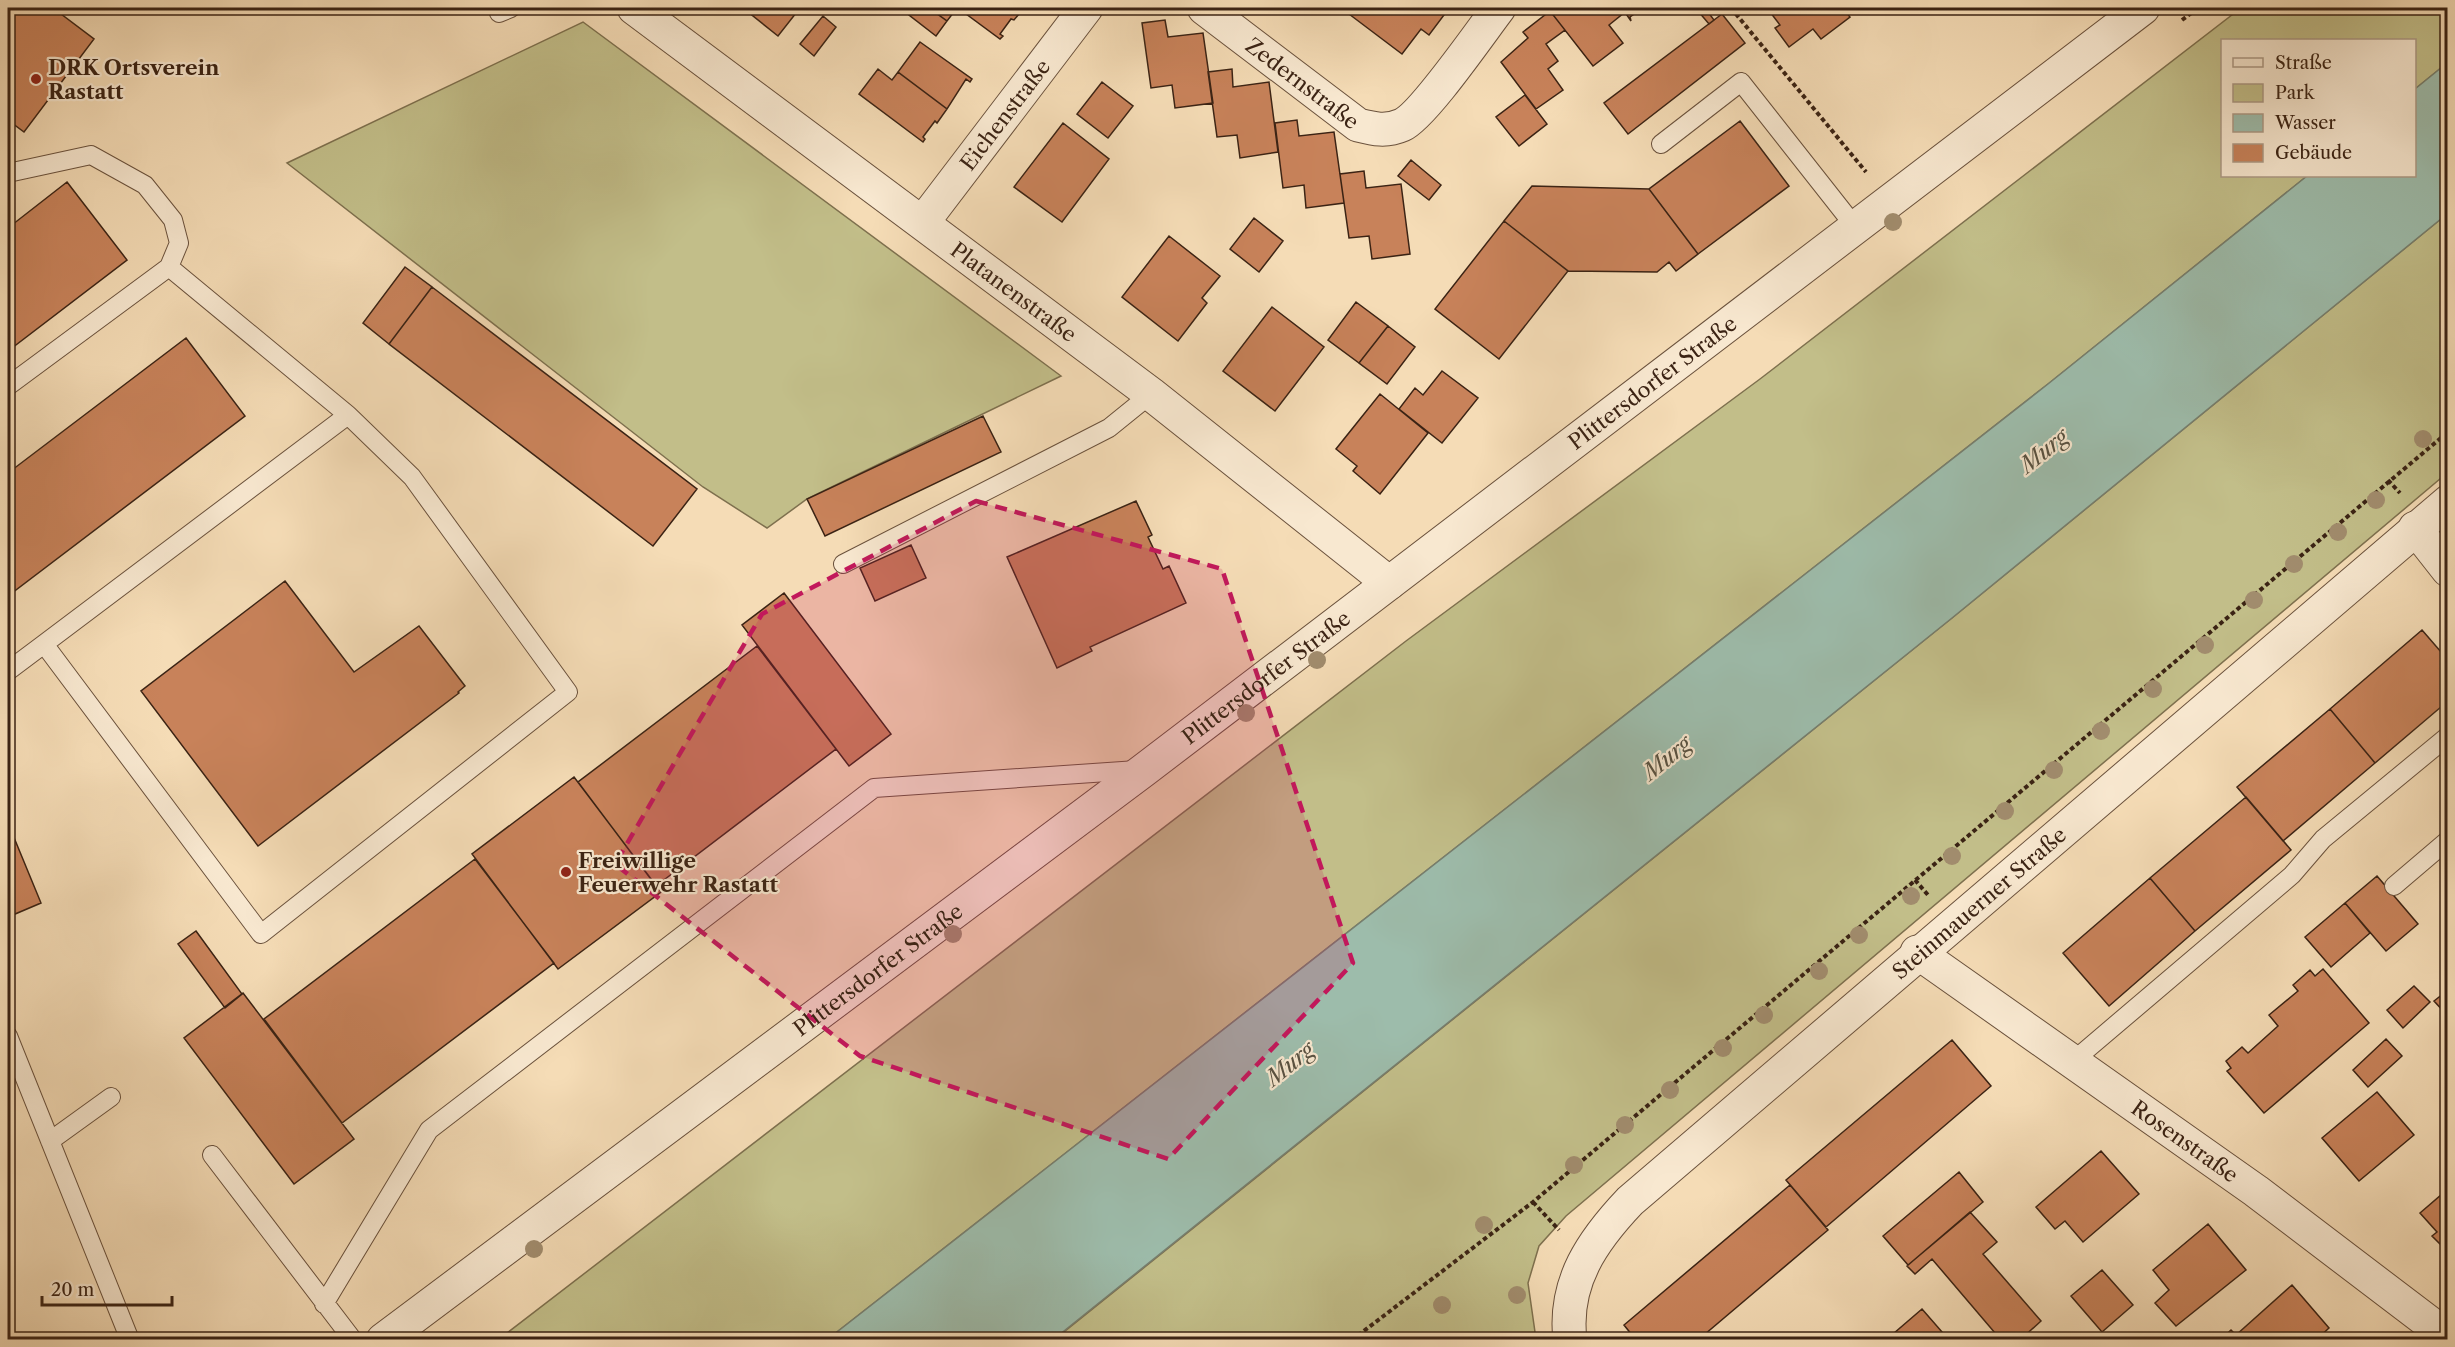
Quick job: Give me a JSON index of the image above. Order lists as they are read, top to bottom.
{
  "streets": {
    "street": [
      "Zedernstraße",
      "Eichenstraße",
      "Platanenstraße",
      "Plittersdorfer Straße",
      "Steinmauerner Straße",
      "Rosenstraße"
    ]
  },
  "crossings": [
    ["Eichenstraße", "Platanenstraße"],
    ["Platanenstraße", "Plittersdorfer Straße"],
    ["Steinmauerner Straße", "Rosenstraße"]
  ],
  "water": ["Murg"],
  "places": ["DRK Ortsverein Rastatt", "Freiwillige Feuerwehr Rastatt"],
  "legend": [
    "Straße",
    "Park",
    "Wasser",
    "Gebäude"
  ],
  "scale_bar": "20 m"
}
